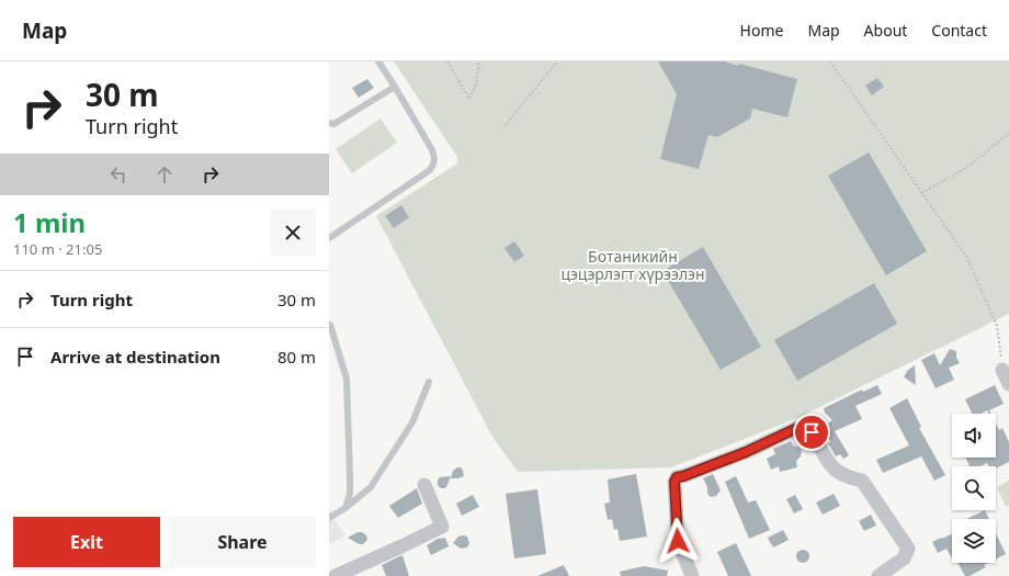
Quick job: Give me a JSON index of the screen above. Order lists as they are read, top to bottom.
{
  "parks": ["Ботаникийн цэцэрлэгт хүрээлэн"],
  "page": {
    "header": "Map",
    "nav": [
      "Home",
      "Map",
      "About",
      "Contact"
    ],
    "turn": ["30 m", "Turn right"],
    "heading": ["1 min", "110 m · 21:05"],
    "list": [
      {
        "name": "Turn right",
        "value": "30 m"
      },
      {
        "name": "Arrive at destination",
        "value": "80 m"
      }
    ],
    "buttons": ["Exit", "Share"]
  }
}
